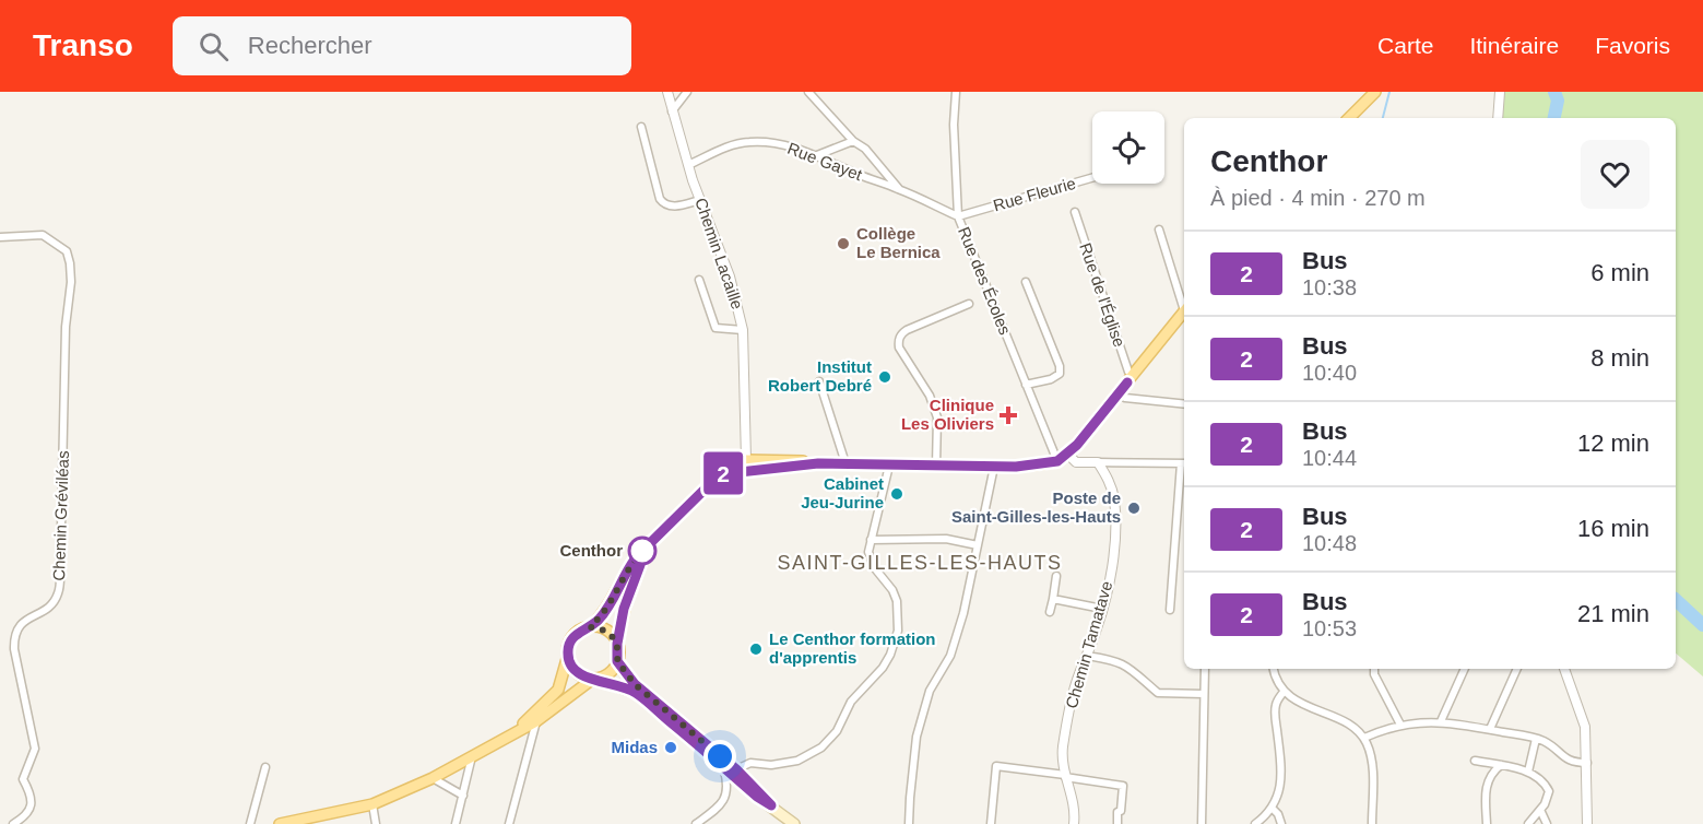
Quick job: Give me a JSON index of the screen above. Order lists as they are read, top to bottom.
{
  "streets": {
    "street": [
      "Rue Gayet",
      "Rue Fleurie",
      "Chemin Lacaille",
      "Rue des Écoles",
      "Rue de l'Église",
      "Chemin Gréviléas",
      "Chemin Tamatave"
    ]
  },
  "crossings": [
    ["Rue Gayet", "Rue Fleurie"],
    ["Rue Gayet", "Chemin Lacaille"],
    ["Rue Gayet", "Rue des Écoles"],
    ["Rue Fleurie", "Rue des Écoles"]
  ],
  "districts": ["SAINT-GILLES-LES-HAUTS"],
  "places": {
    "other": [
      "Collège Le Bernica",
      "Institut Robert Debré",
      "Cabinet Jeu-Jurine",
      "Poste de Saint-Gilles-les-Hauts",
      "Centhor",
      "Le Centhor formation d'apprentis",
      "Midas"
    ],
    "health": ["Clinique Les Oliviers"]
  },
  "lines": ["bus line 2"],
  "page": {
    "header": "Transo",
    "search": "Rechercher",
    "nav": ["Carte", "Itinéraire", "Favoris"],
    "on_map": "2",
    "heading": ["Centhor", "À pied · 4 min · 270 m"],
    "list": [
      {
        "mark": "2",
        "name": "Bus",
        "note": "10:38",
        "value": "6 min"
      },
      {
        "mark": "2",
        "name": "Bus",
        "note": "10:40",
        "value": "8 min"
      },
      {
        "mark": "2",
        "name": "Bus",
        "note": "10:44",
        "value": "12 min"
      },
      {
        "mark": "2",
        "name": "Bus",
        "note": "10:48",
        "value": "16 min"
      },
      {
        "mark": "2",
        "name": "Bus",
        "note": "10:53",
        "value": "21 min"
      }
    ]
  }
}
